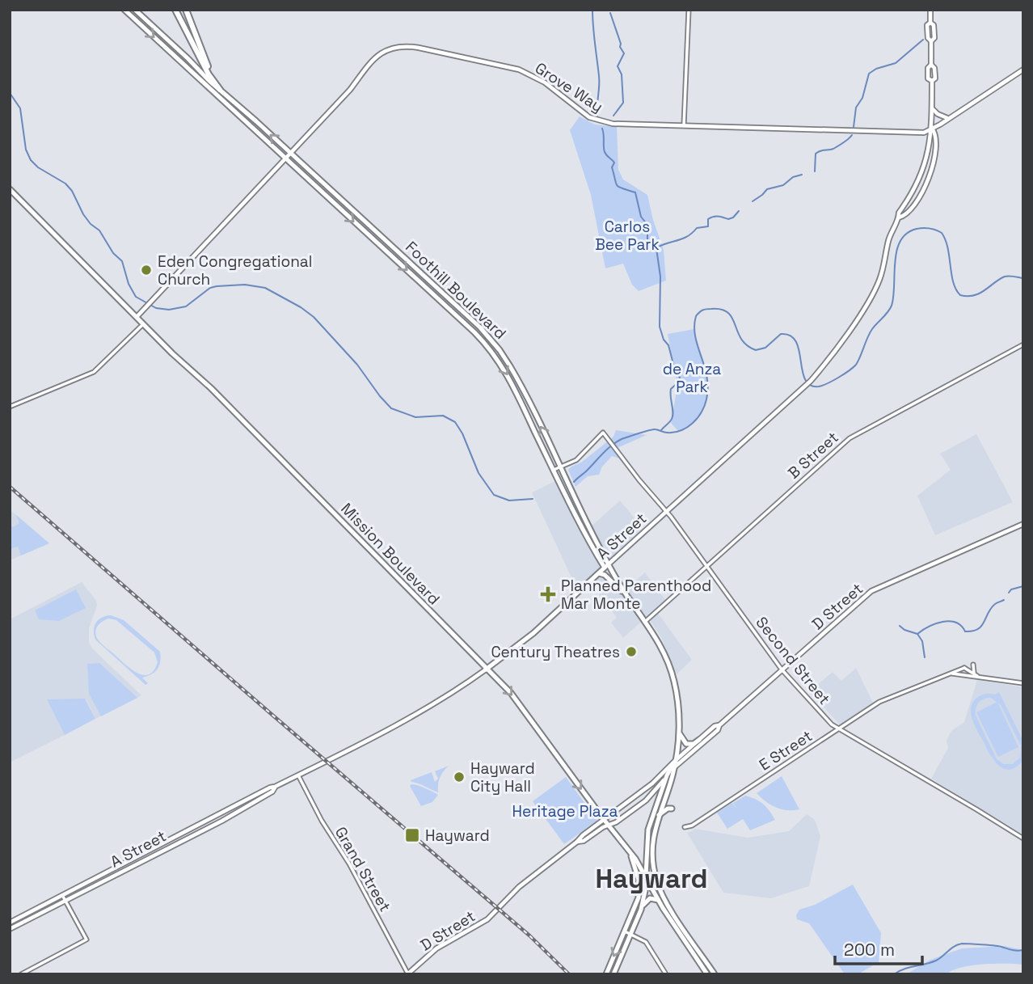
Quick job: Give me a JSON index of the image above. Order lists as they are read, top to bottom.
{
  "streets": {
    "main road": [
      "Grove Way",
      "Foothill Boulevard",
      "A Street",
      "Mission Boulevard",
      "D Street"
    ],
    "street": [
      "B Street",
      "Second Street",
      "E Street",
      "Grand Street"
    ]
  },
  "crossings": [
    ["Grove Way", "Foothill Boulevard"],
    ["Grove Way", "A Street"],
    ["Grove Way", "Mission Boulevard"],
    ["Foothill Boulevard", "B Street"],
    ["Foothill Boulevard", "A Street"],
    ["Foothill Boulevard", "Mission Boulevard"],
    ["Foothill Boulevard", "D Street"],
    ["Foothill Boulevard", "Second Street"],
    ["B Street", "Second Street"],
    ["A Street", "Mission Boulevard"],
    ["A Street", "Second Street"],
    ["A Street", "Grand Street"],
    ["Mission Boulevard", "D Street"],
    ["D Street", "Second Street"],
    ["D Street", "Grand Street"],
    ["Second Street", "E Street"]
  ],
  "districts": ["Hayward"],
  "parks": ["Carlos Bee Park", "de Anza Park", "Heritage Plaza"],
  "places": {
    "other": ["Eden Congregational Church", "Century Theatres", "Hayward City Hall"],
    "health": ["Planned Parenthood Mar Monte"],
    "transit": ["Hayward"]
  },
  "scale_bar": "200 m"
}
